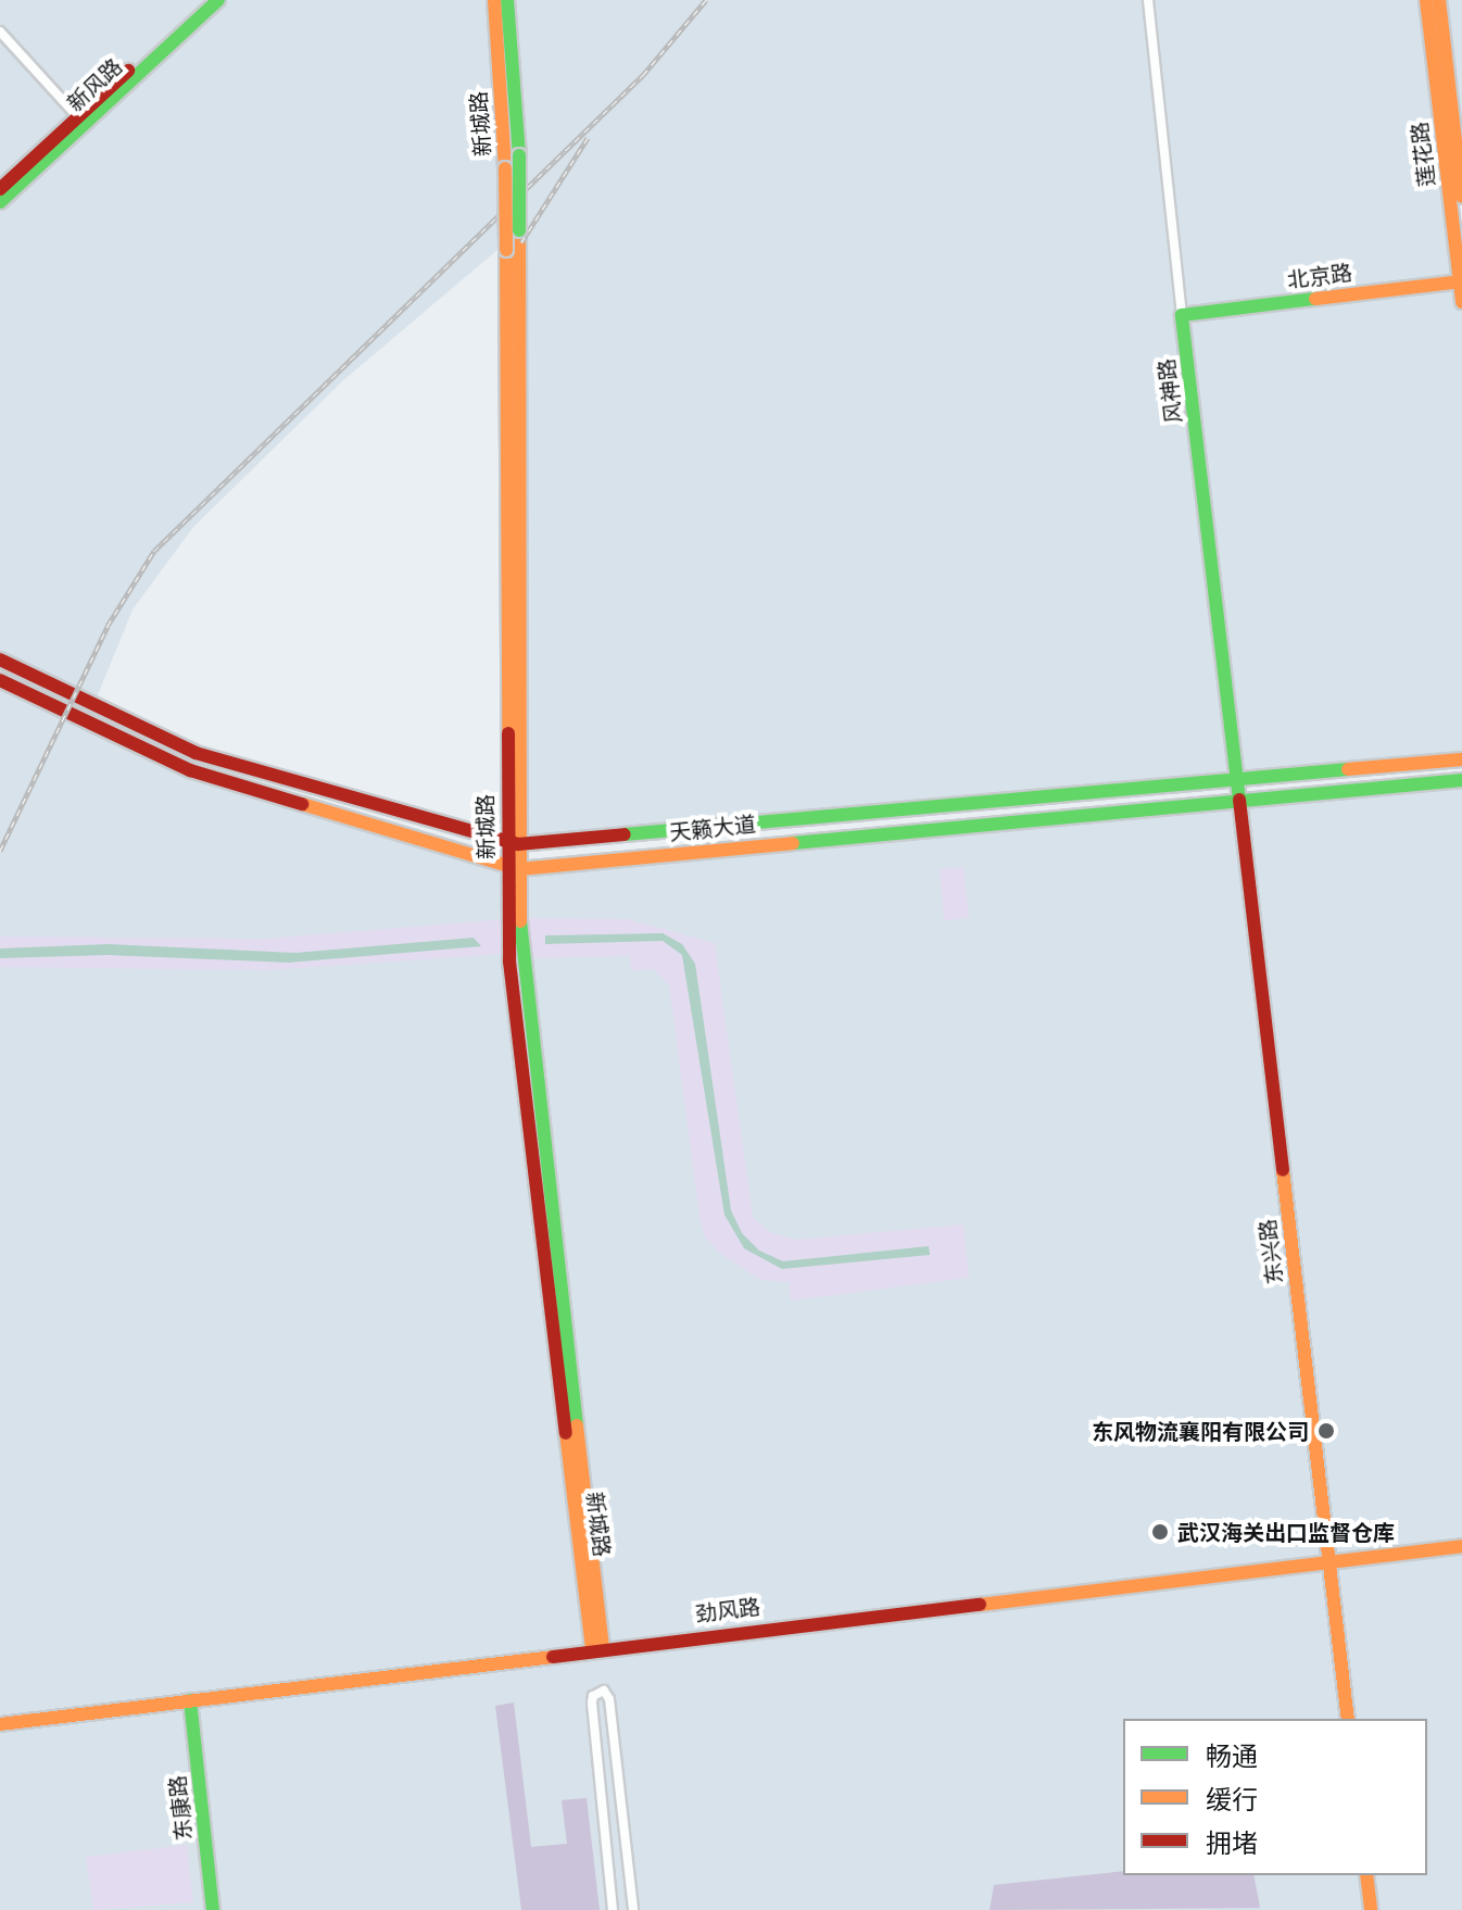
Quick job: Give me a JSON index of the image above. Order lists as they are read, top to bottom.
{
  "streets": {
    "street": [
      "新风路",
      "新城路",
      "莲花路",
      "北京路",
      "风神路",
      "天籁大道",
      "东兴路",
      "劲风路",
      "东康路"
    ]
  },
  "crossings": [
    ["新城路", "天籁大道"],
    ["新城路", "劲风路"],
    ["莲花路", "北京路"],
    ["北京路", "风神路"],
    ["风神路", "天籁大道"],
    ["风神路", "东兴路"],
    ["天籁大道", "东兴路"],
    ["东兴路", "劲风路"],
    ["劲风路", "东康路"]
  ],
  "places": ["东风物流襄阳有限公司", "武汉海关出口监督仓库"],
  "legend": ["畅通", "缓行", "拥堵"]
}
